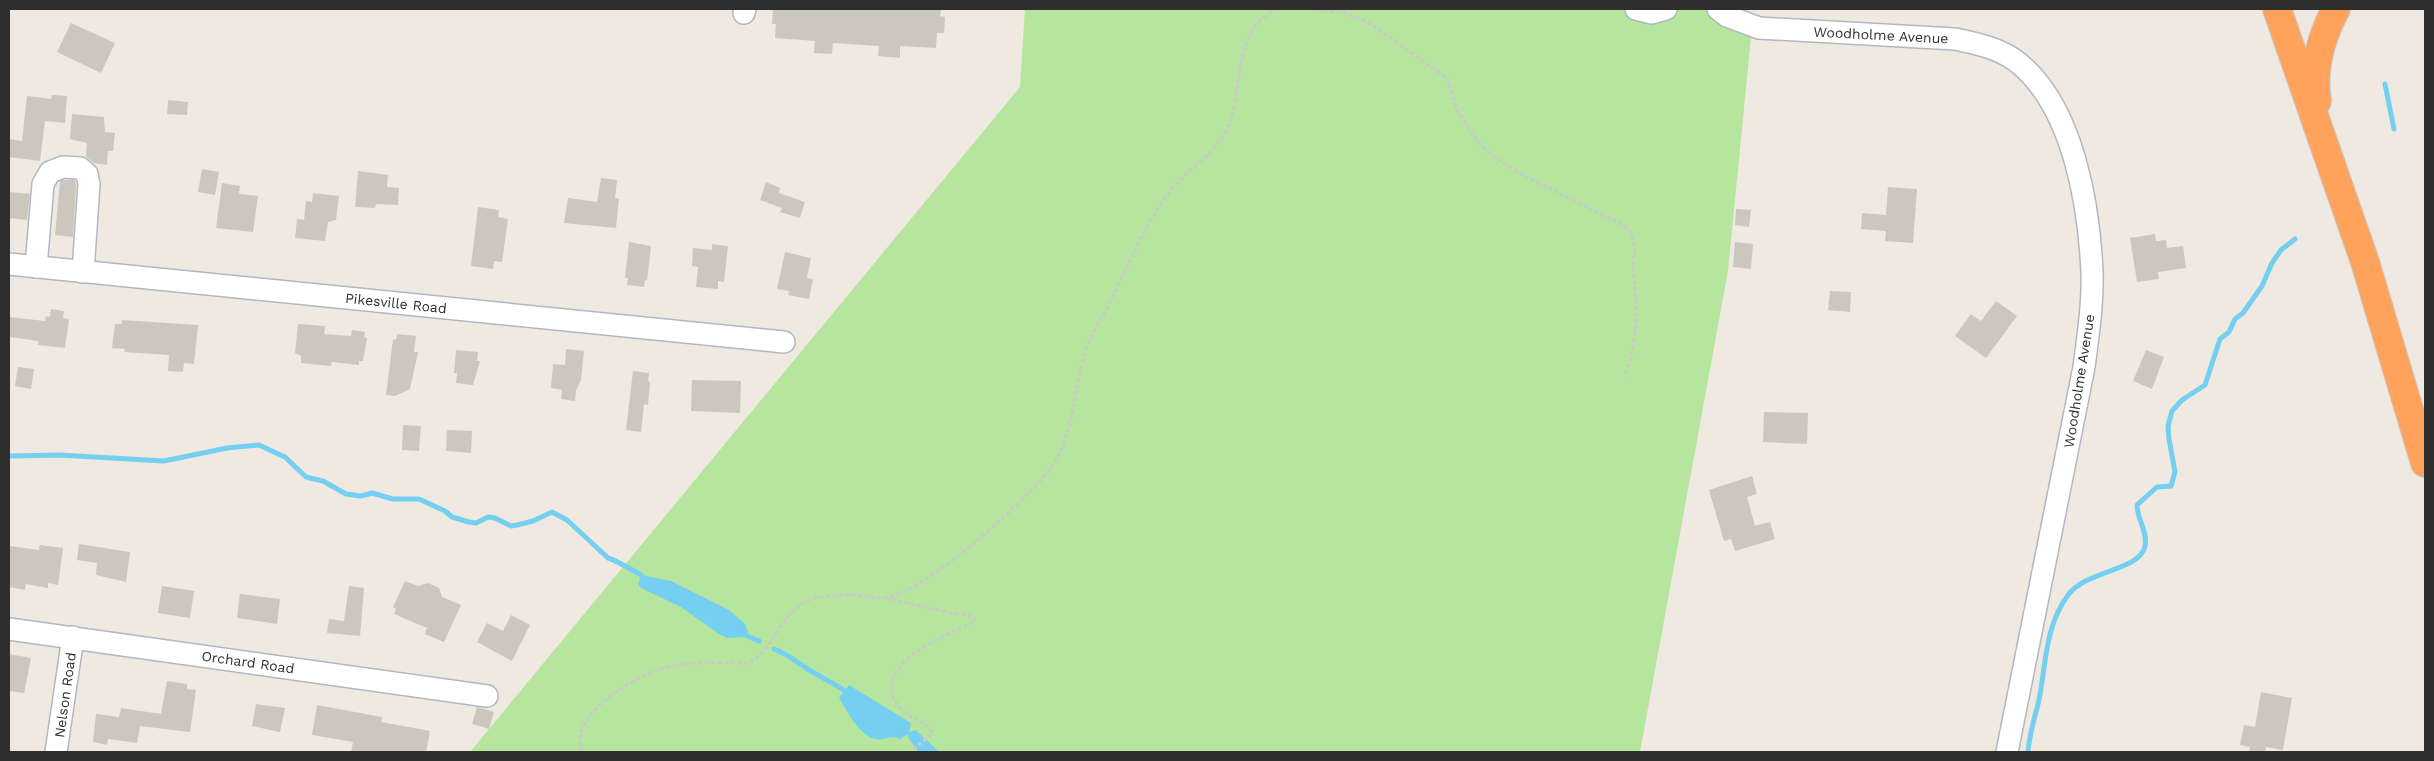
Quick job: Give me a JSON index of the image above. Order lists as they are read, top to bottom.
{
  "streets": {
    "street": [
      "Woodholme Avenue",
      "Pikesville Road",
      "Orchard Road",
      "Nelson Road"
    ]
  },
  "crossings": [
    ["Orchard Road", "Nelson Road"]
  ]
}
